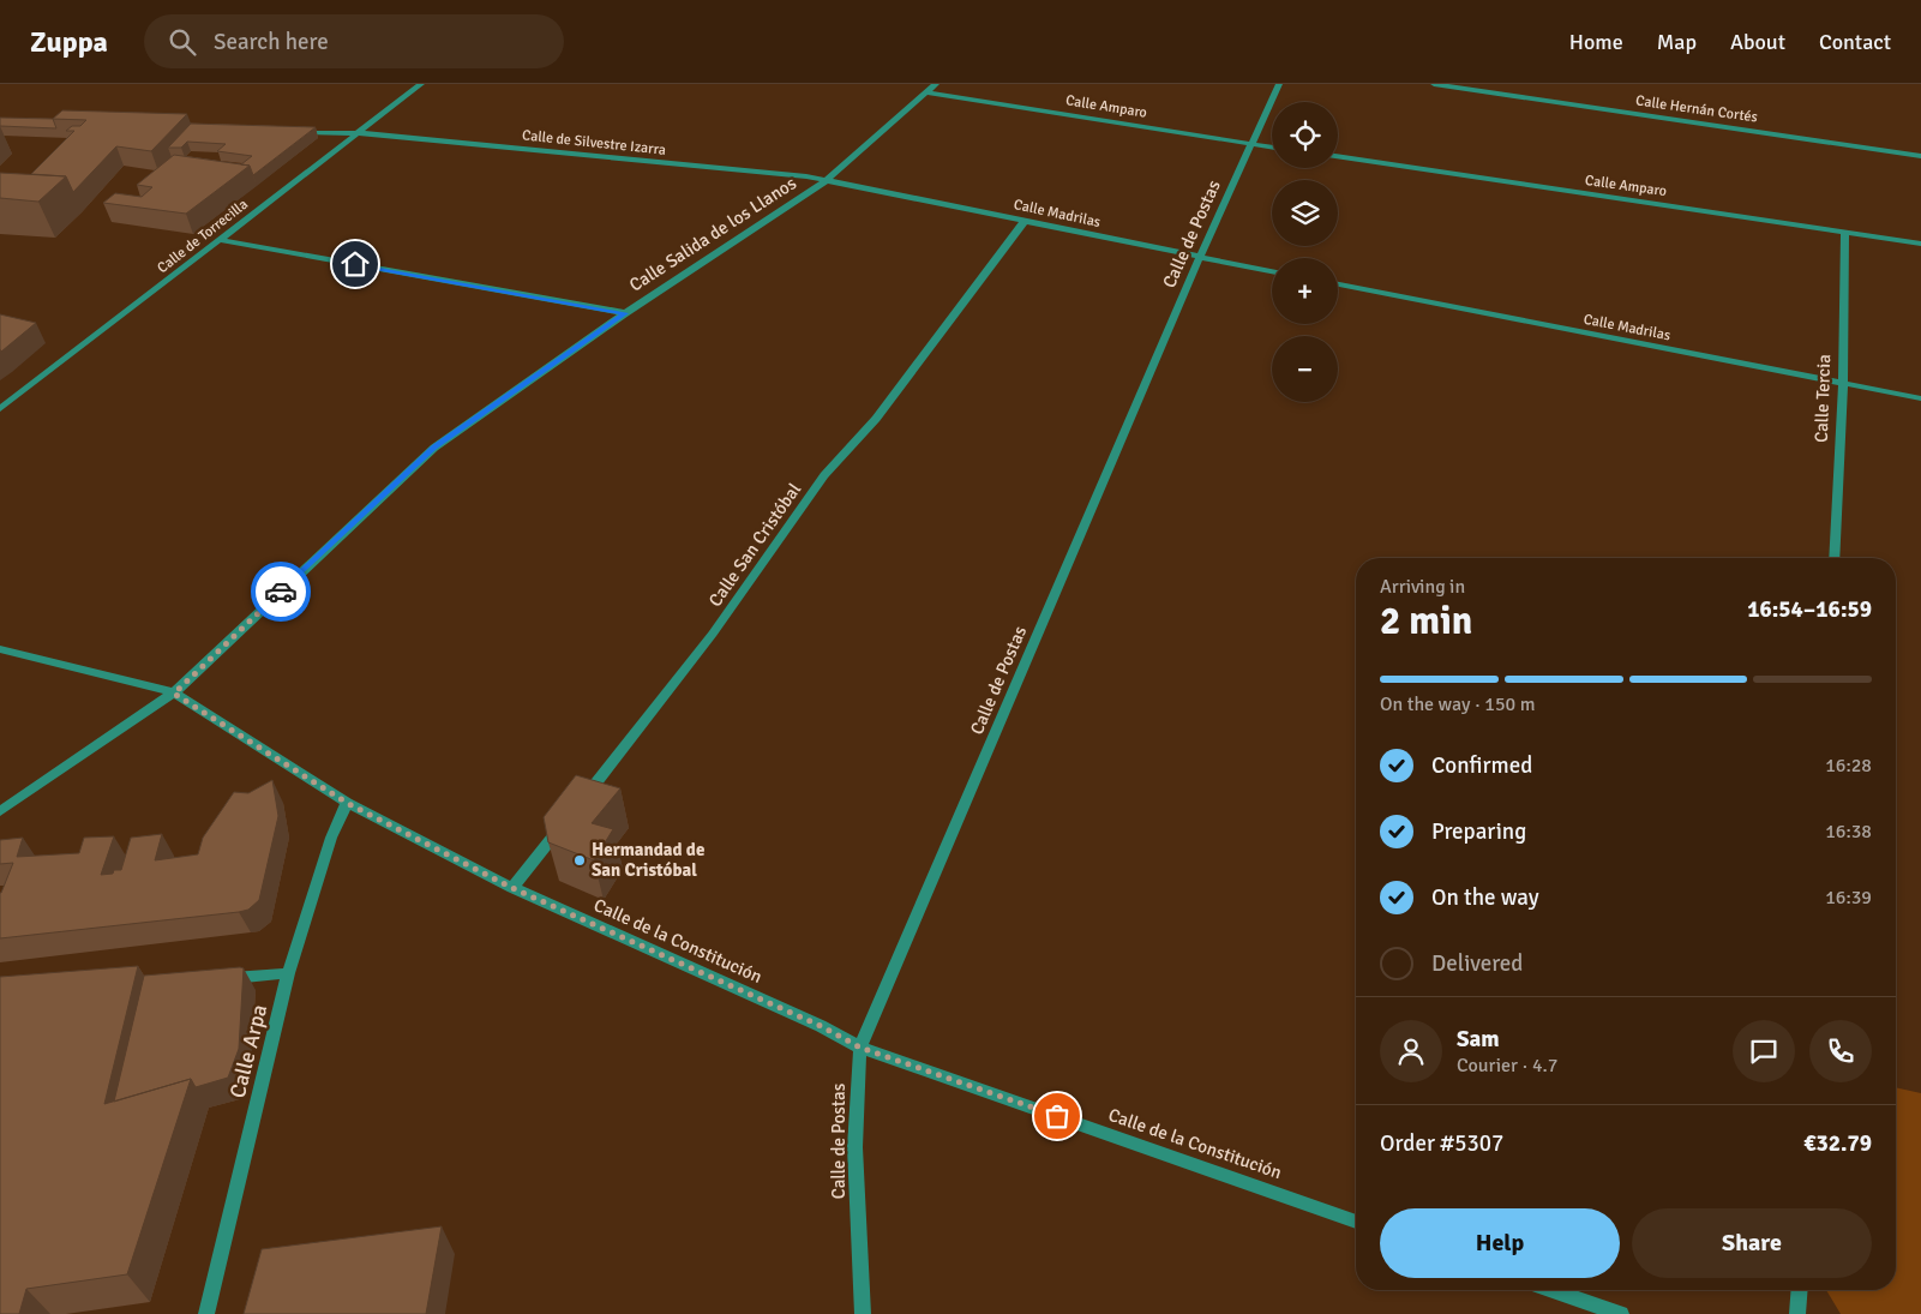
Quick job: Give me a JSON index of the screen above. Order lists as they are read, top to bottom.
{
  "streets": {
    "street": [
      "Calle Amparo",
      "Calle Hernán Cortés",
      "Calle de Silvestre Izarra",
      "Calle Madrilas",
      "Calle Salida de los Llanos",
      "Calle de Postas",
      "Calle de Torrecilla",
      "Calle Tercia",
      "Calle San Cristóbal",
      "Calle de la Constitución",
      "Calle Arpa"
    ]
  },
  "crossings": [
    ["Calle Amparo", "Calle Salida de los Llanos"],
    ["Calle Amparo", "Calle de Postas"],
    ["Calle Amparo", "Calle Tercia"],
    ["Calle de Silvestre Izarra", "Calle Madrilas"],
    ["Calle de Silvestre Izarra", "Calle Salida de los Llanos"],
    ["Calle de Silvestre Izarra", "Calle de Torrecilla"],
    ["Calle Madrilas", "Calle Salida de los Llanos"],
    ["Calle Madrilas", "Calle de Postas"],
    ["Calle Madrilas", "Calle Tercia"],
    ["Calle Madrilas", "Calle San Cristóbal"],
    ["Calle Salida de los Llanos", "Calle de la Constitución"],
    ["Calle de Postas", "Calle de la Constitución"],
    ["Calle de la Constitución", "Calle Arpa"]
  ],
  "places": ["Hermandad de San Cristóbal"],
  "page": {
    "header": "Zuppa",
    "search": "Search here",
    "nav": [
      "Home",
      "Map",
      "About",
      "Contact"
    ],
    "map_buttons": ["+", "−"],
    "heading": ["2 min", "Arriving in", "16:54–16:59"],
    "panel": [
      "Sam",
      "Courier · 4.7",
      "Order #5307",
      "€32.79"
    ],
    "bar": "On the way · 150 m",
    "list": [
      ["Confirmed", "16:28"],
      ["Preparing", "16:38"],
      ["On the way", "16:39"],
      "Delivered"
    ],
    "buttons": ["Help", "Share"]
  }
}
